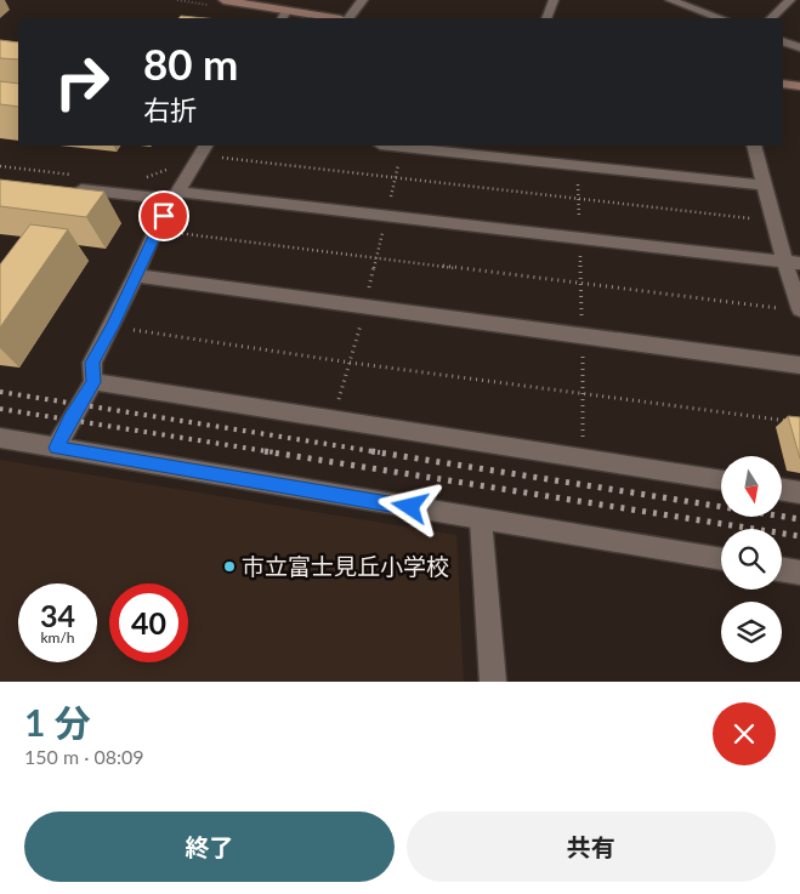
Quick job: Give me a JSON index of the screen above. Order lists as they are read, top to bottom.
{
  "places": ["市立富士見丘小学校"],
  "north": "bottom",
  "page": {
    "turn": ["80 m", "右折"],
    "speed": "34 km/h",
    "limit": "40",
    "heading": ["1 分", "150 m · 08:09"],
    "buttons": ["終了", "共有"]
  }
}
